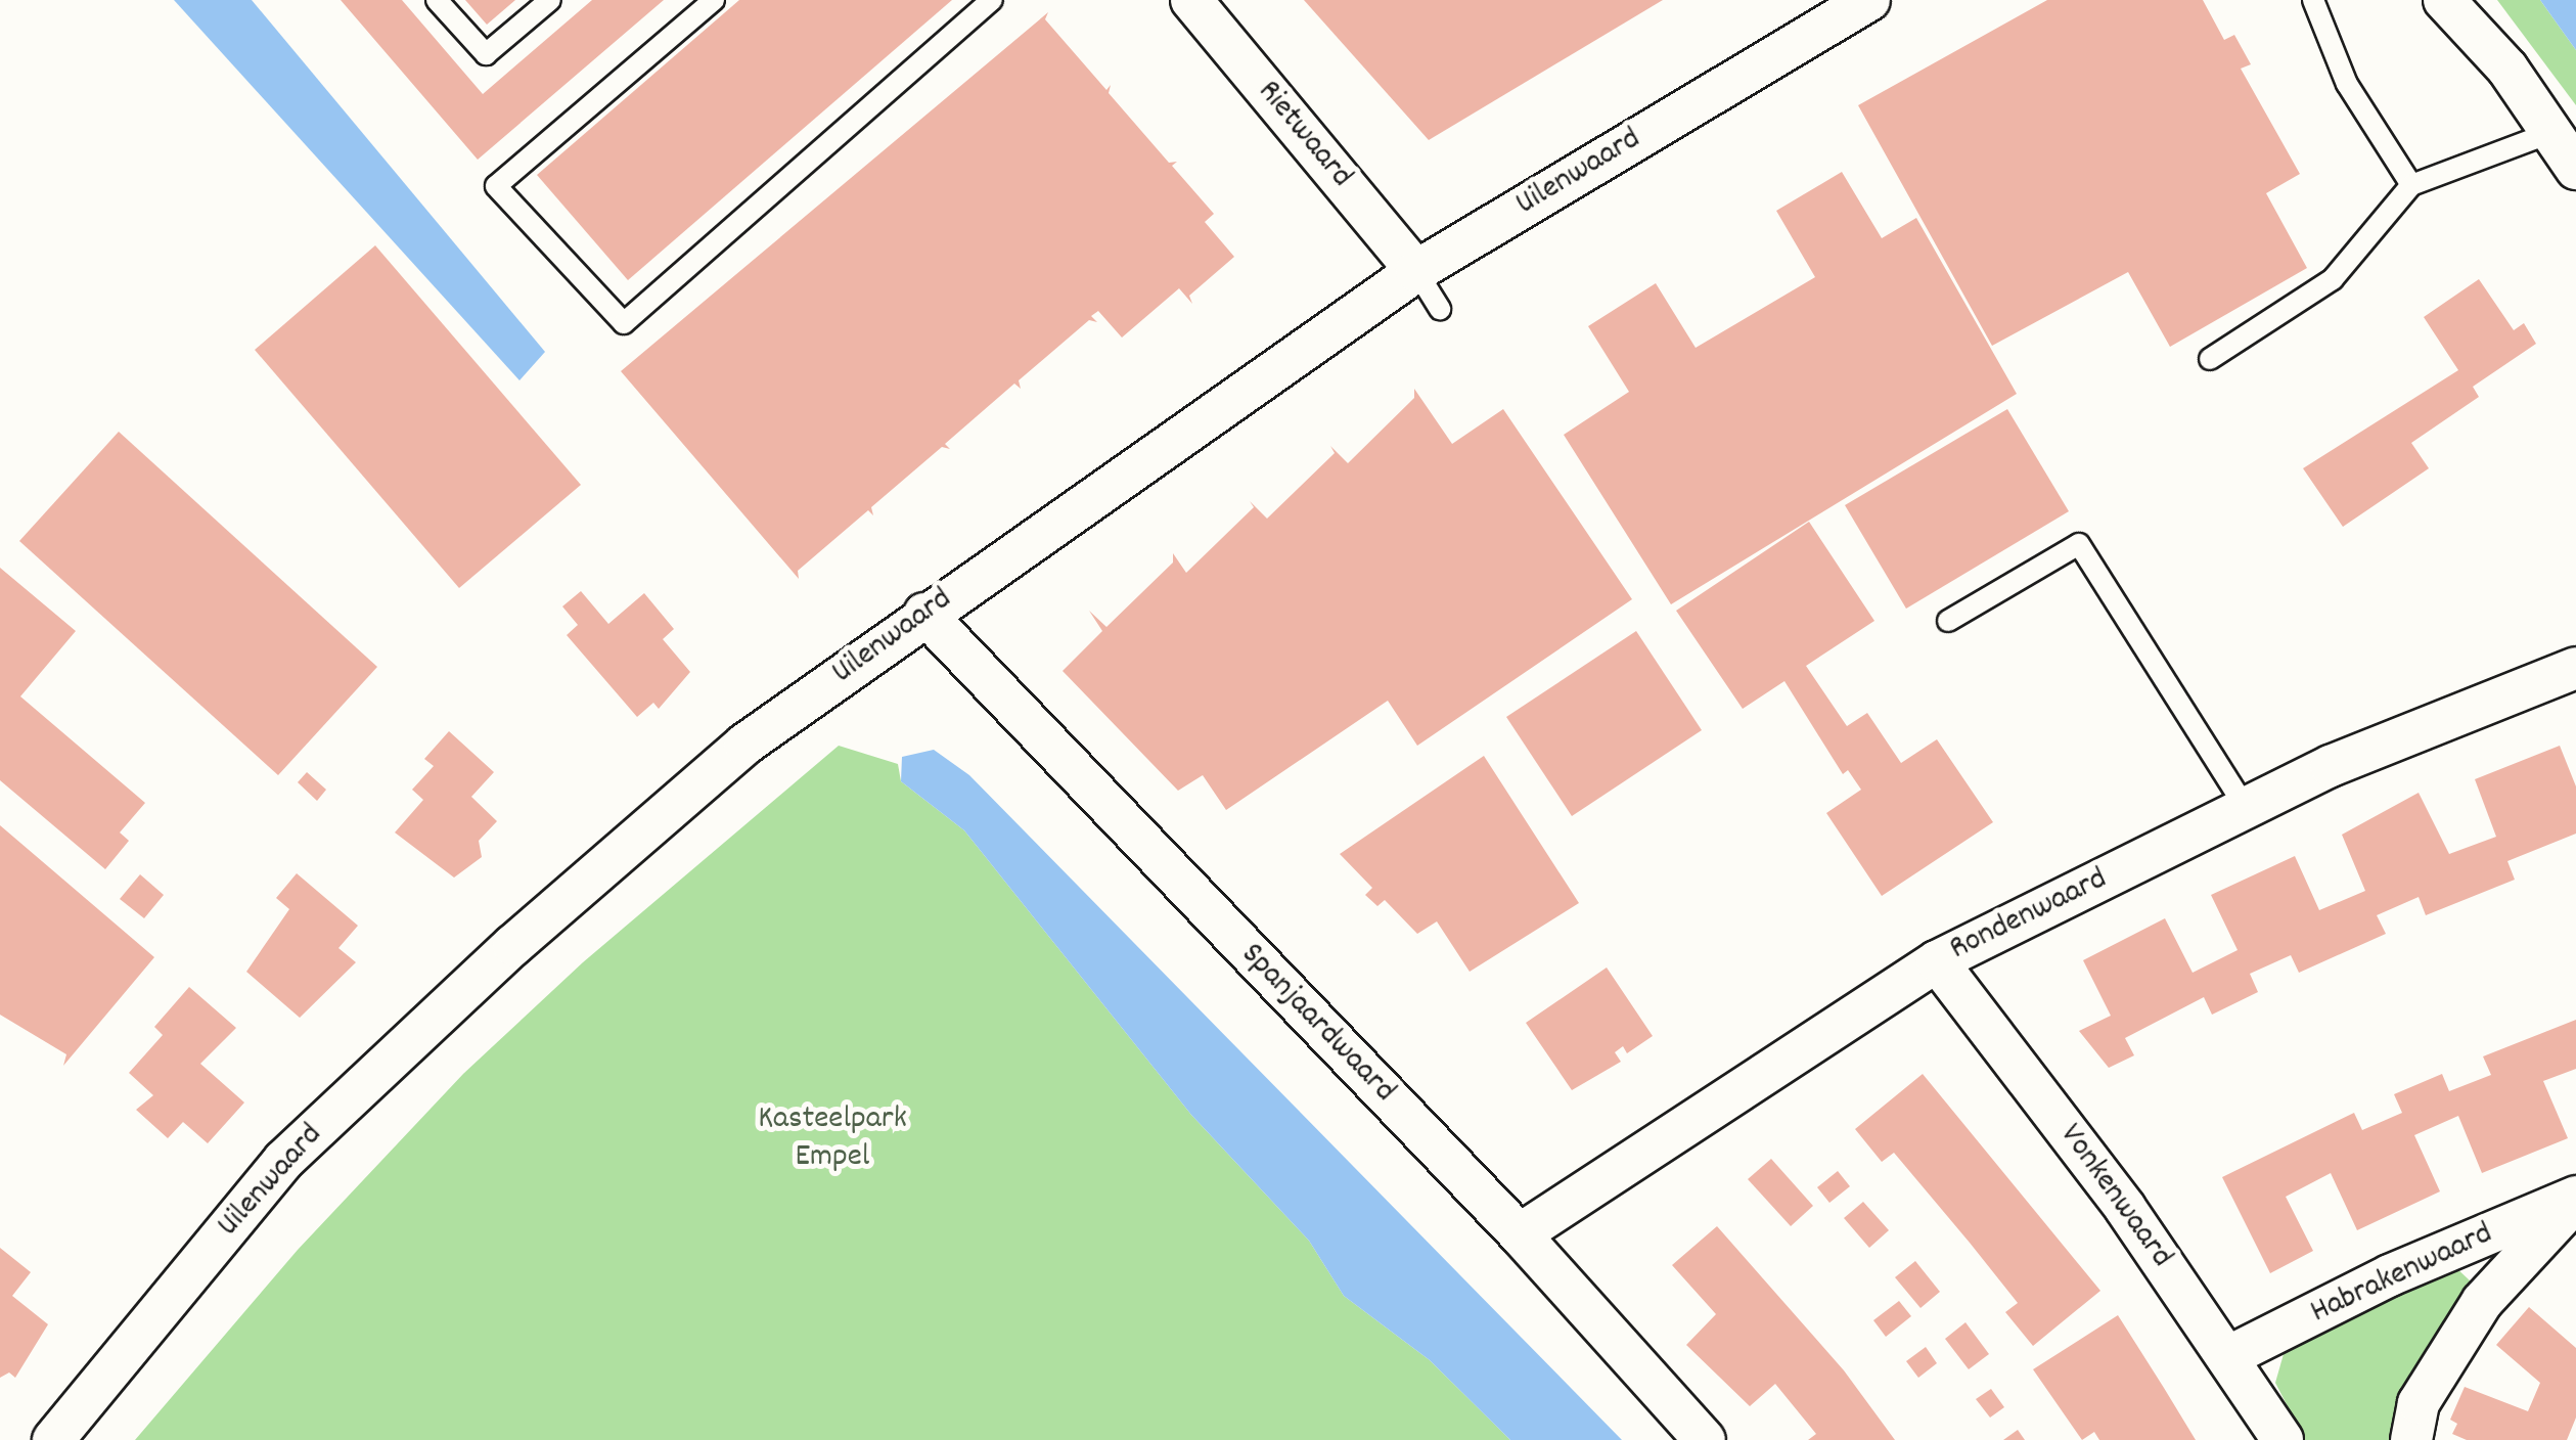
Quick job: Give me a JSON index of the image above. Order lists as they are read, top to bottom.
{
  "streets": {
    "street": [
      "Rietwaard",
      "Uilenwaard",
      "Rondenwaard",
      "Spanjaardwaard",
      "Vonkenwaard",
      "Habrakenwaard"
    ]
  },
  "crossings": [
    ["Rietwaard", "Uilenwaard"],
    ["Uilenwaard", "Spanjaardwaard"],
    ["Rondenwaard", "Spanjaardwaard"],
    ["Rondenwaard", "Vonkenwaard"],
    ["Vonkenwaard", "Habrakenwaard"]
  ],
  "parks": ["Kasteelpark Empel"]
}
